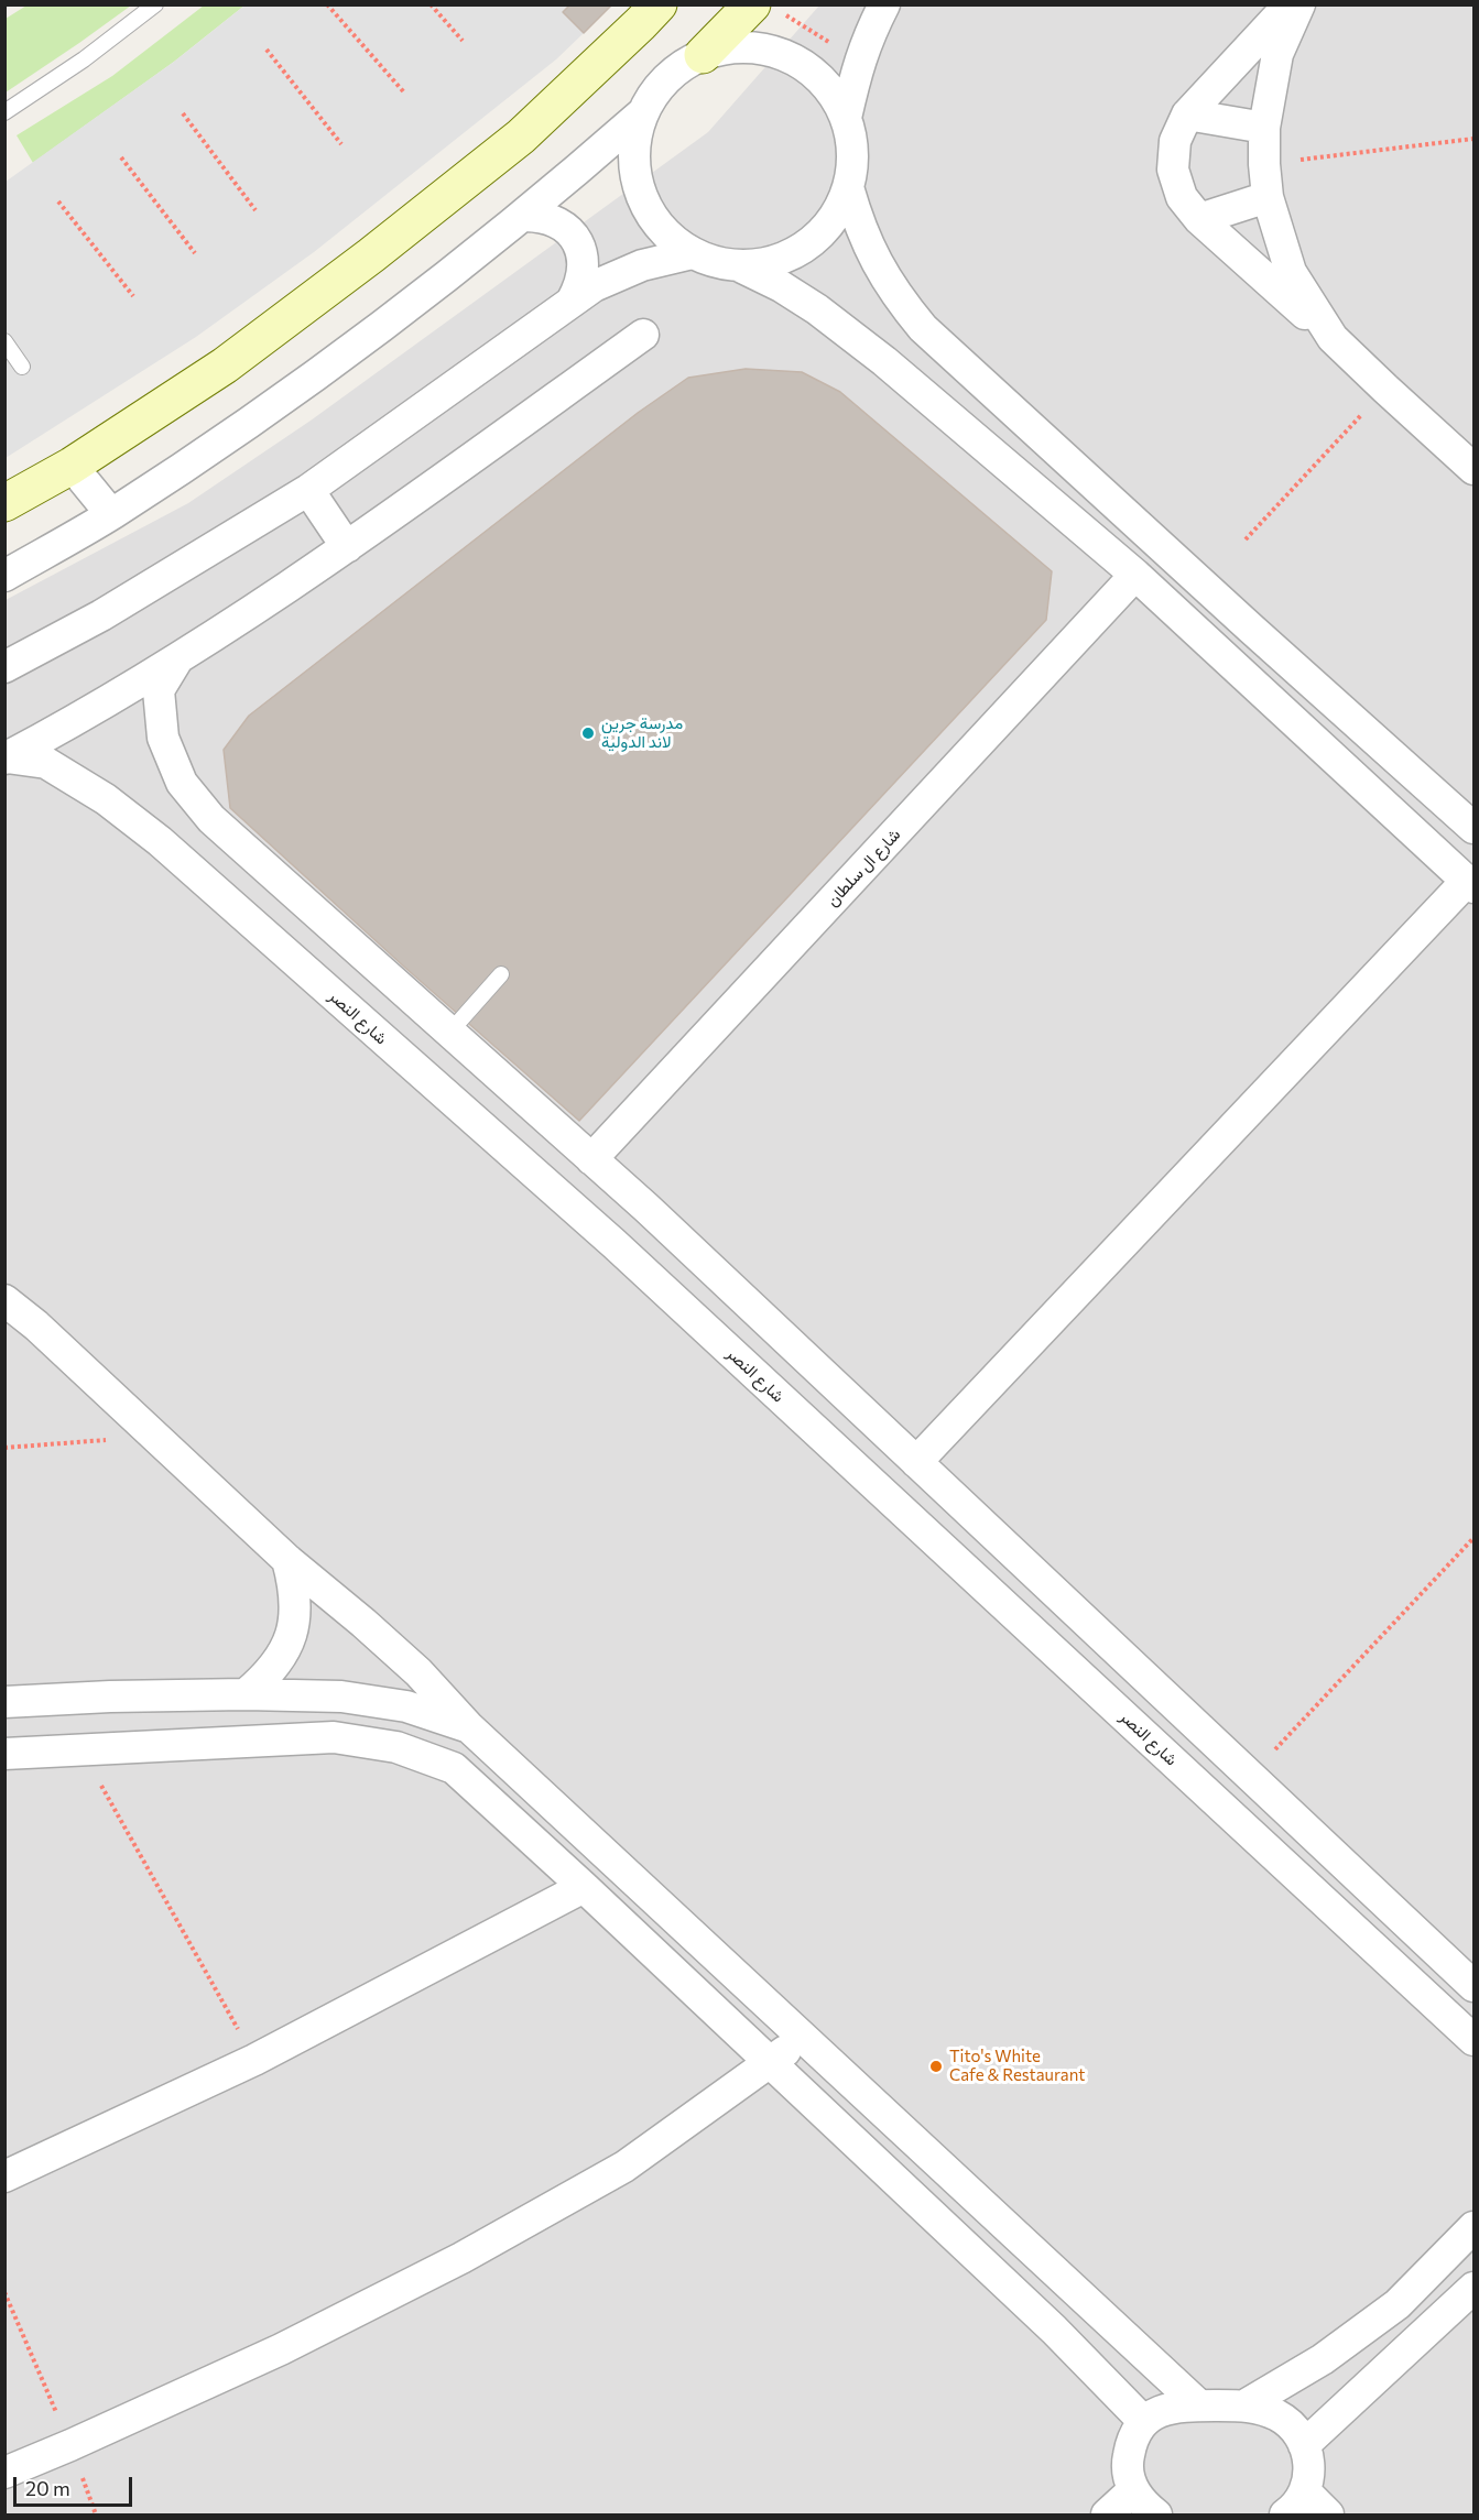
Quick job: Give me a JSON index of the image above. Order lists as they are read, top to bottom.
{
  "streets": {
    "street": ["شارع ال سلطان", "شارع النصر"]
  },
  "places": ["مدرسة جرين لاند الدولية", "Tito's White Cafe & Restaurant"],
  "scale_bar": "20 m"
}
